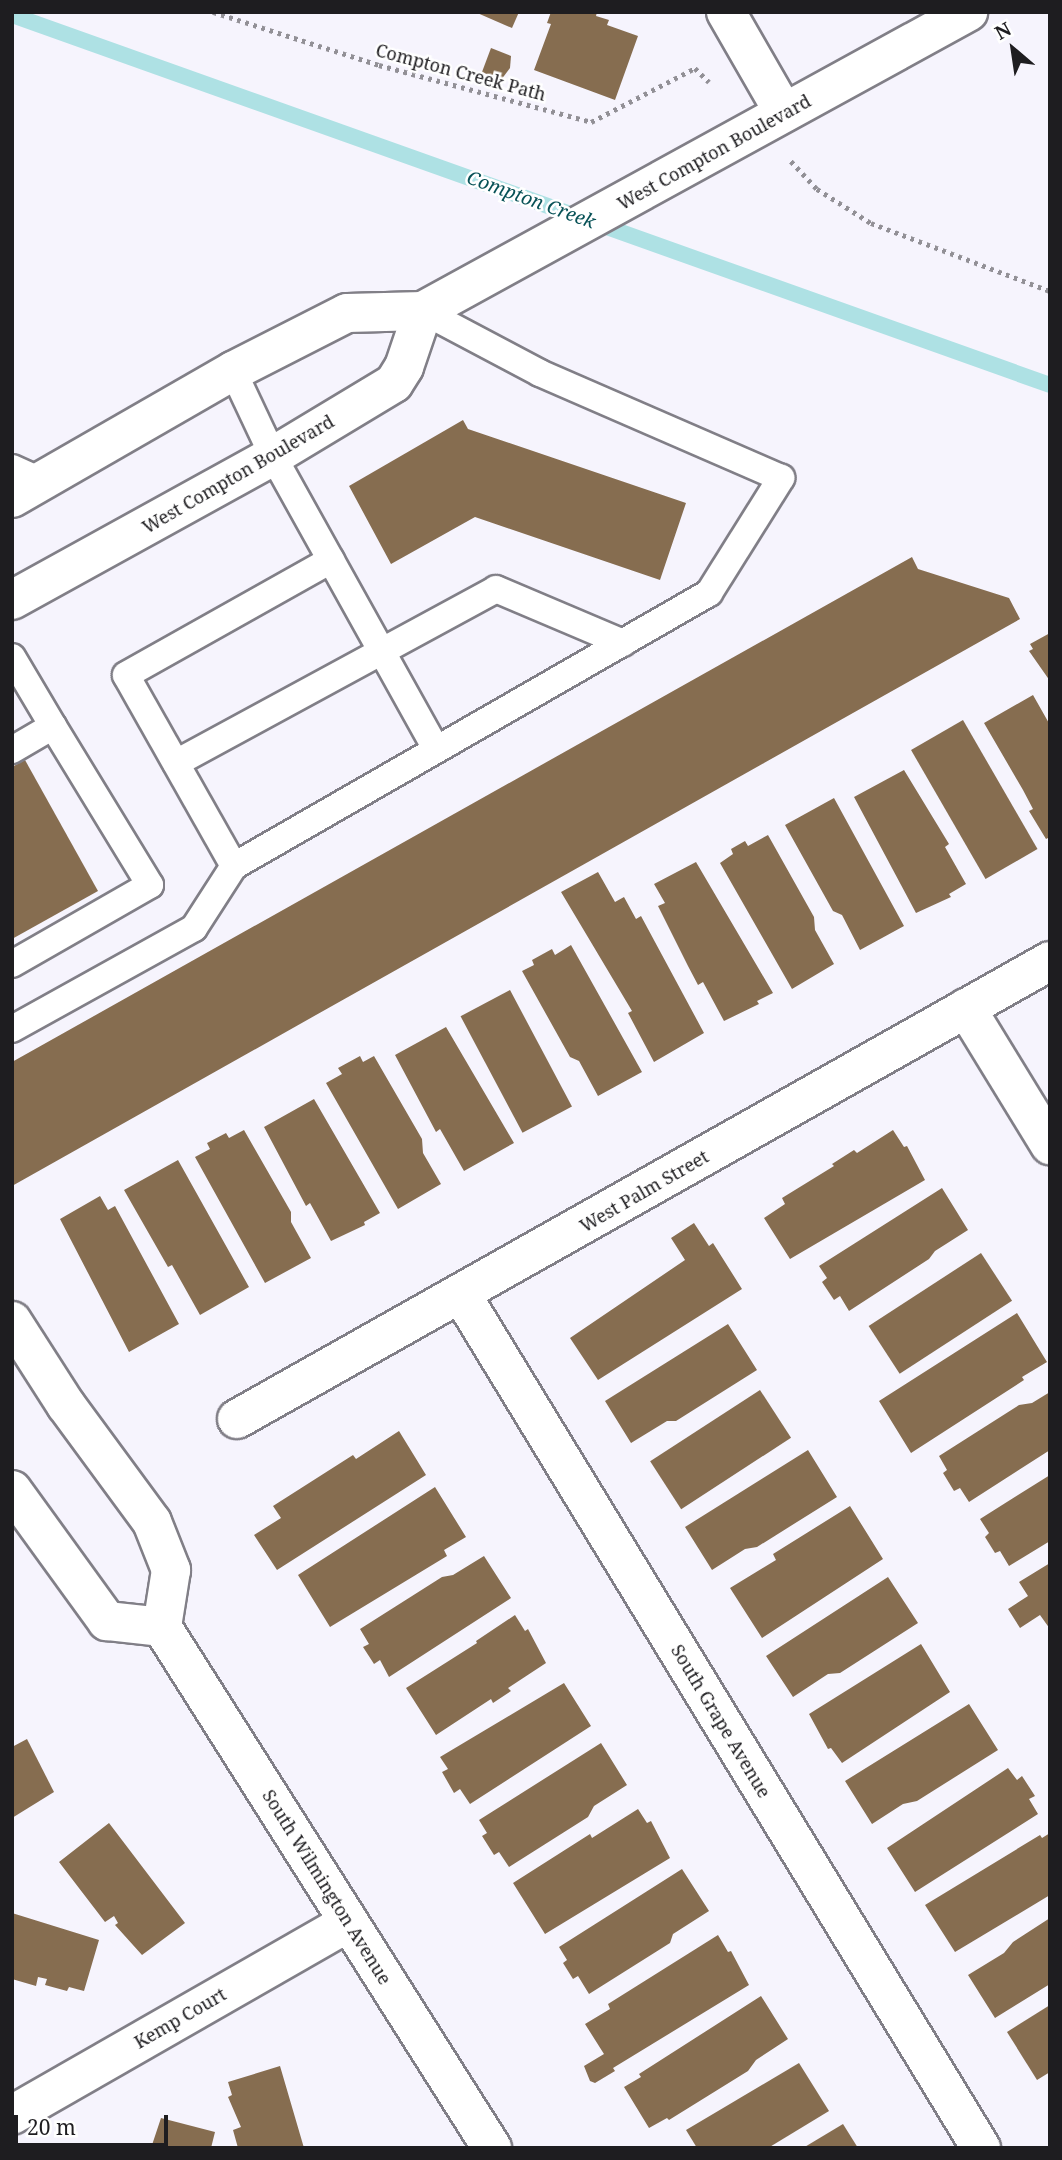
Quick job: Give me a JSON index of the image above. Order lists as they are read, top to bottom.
{
  "streets": {
    "main road": [
      "West Compton Boulevard",
      "West Palm Street",
      "South Grape Avenue",
      "South Wilmington Avenue",
      "Kemp Court"
    ],
    "path": ["Compton Creek Path"]
  },
  "crossings": [
    ["West Palm Street", "South Grape Avenue"],
    ["South Wilmington Avenue", "Kemp Court"]
  ],
  "water": ["Compton Creek"],
  "scale_bar": "20 m",
  "north": "top left"
}
